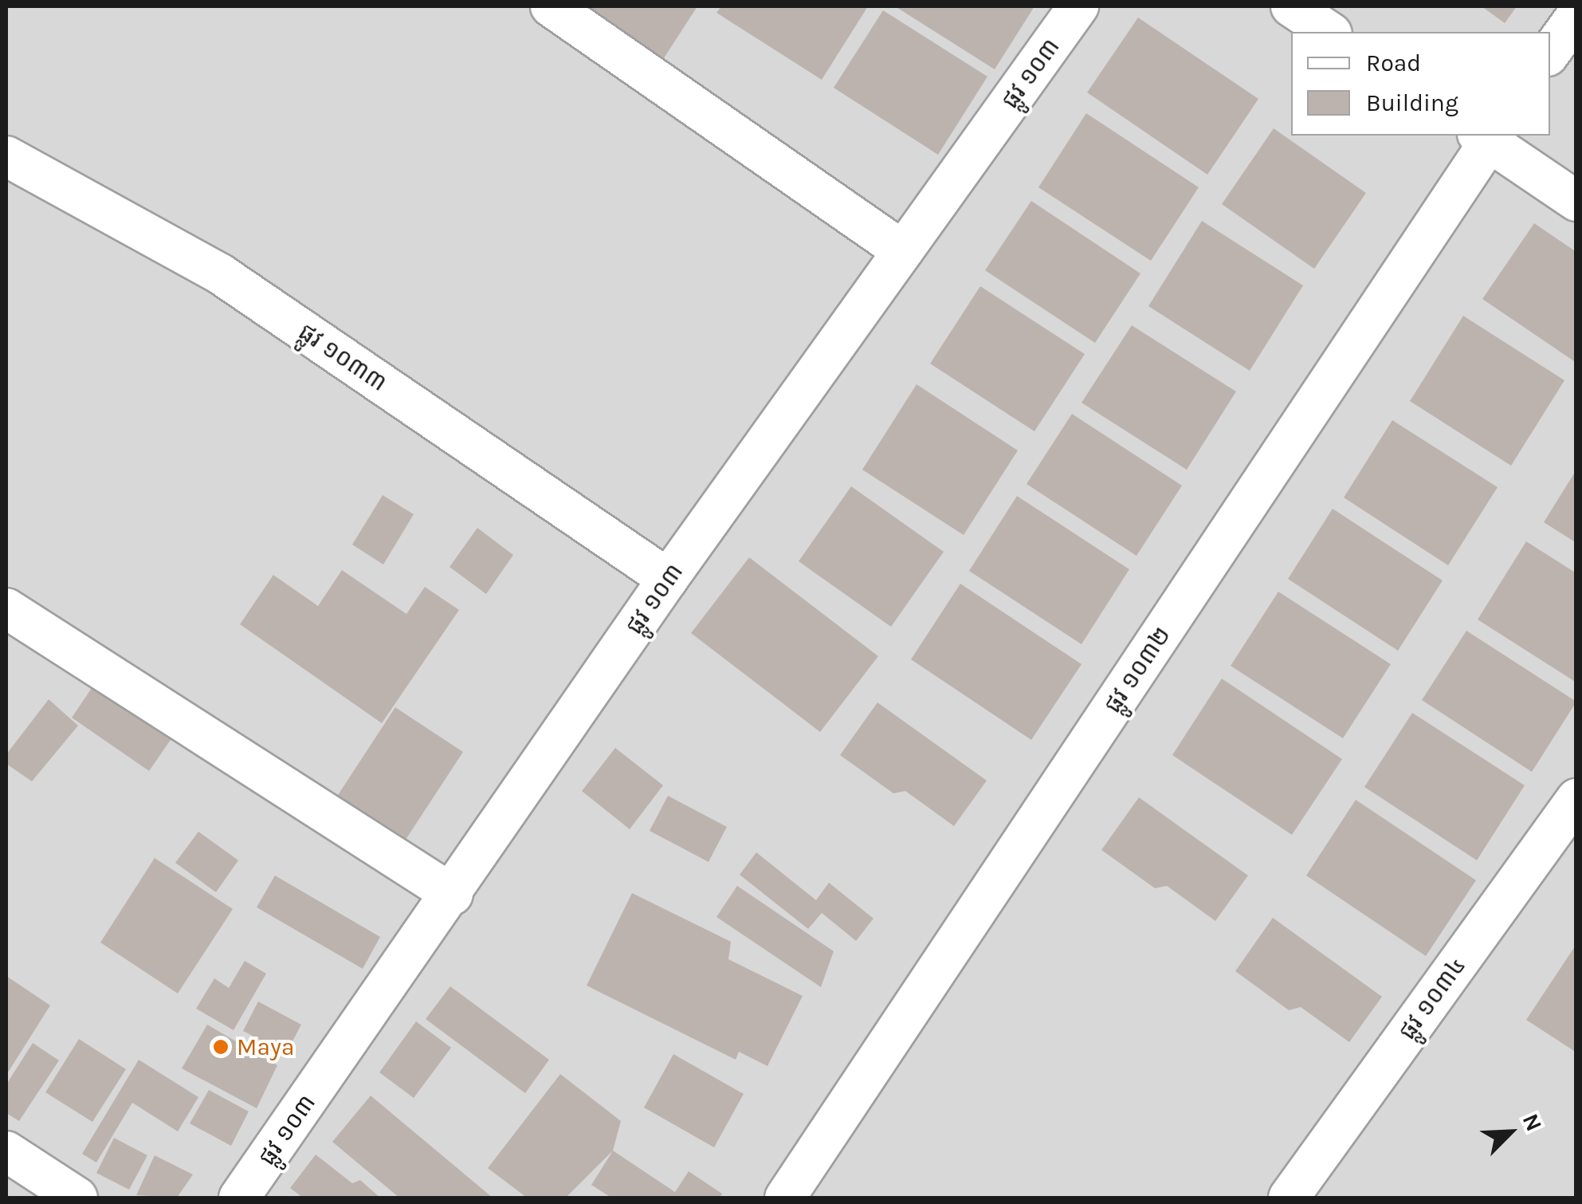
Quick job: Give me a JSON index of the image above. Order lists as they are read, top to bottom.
{
  "streets": {
    "street": [
      "ផ្លូវ ១០៣",
      "ផ្លូវ ១០៣៣",
      "ផ្លូវ ១០៣២",
      "ផ្លូវ ១០៣៤"
    ]
  },
  "crossings": [
    ["ផ្លូវ ១០៣", "ផ្លូវ ១០៣៣"]
  ],
  "places": ["Maya"],
  "legend": ["Road", "Building"],
  "north": "top right"
}
